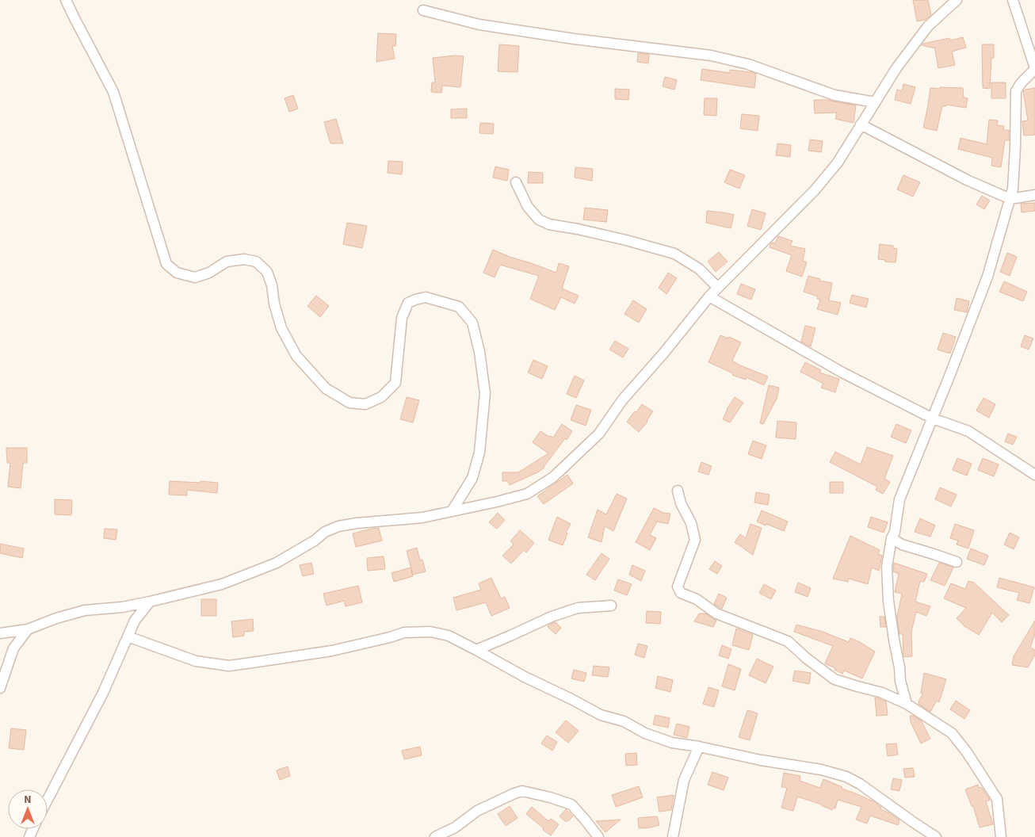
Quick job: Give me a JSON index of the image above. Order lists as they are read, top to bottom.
{
  "north": "top"
}
